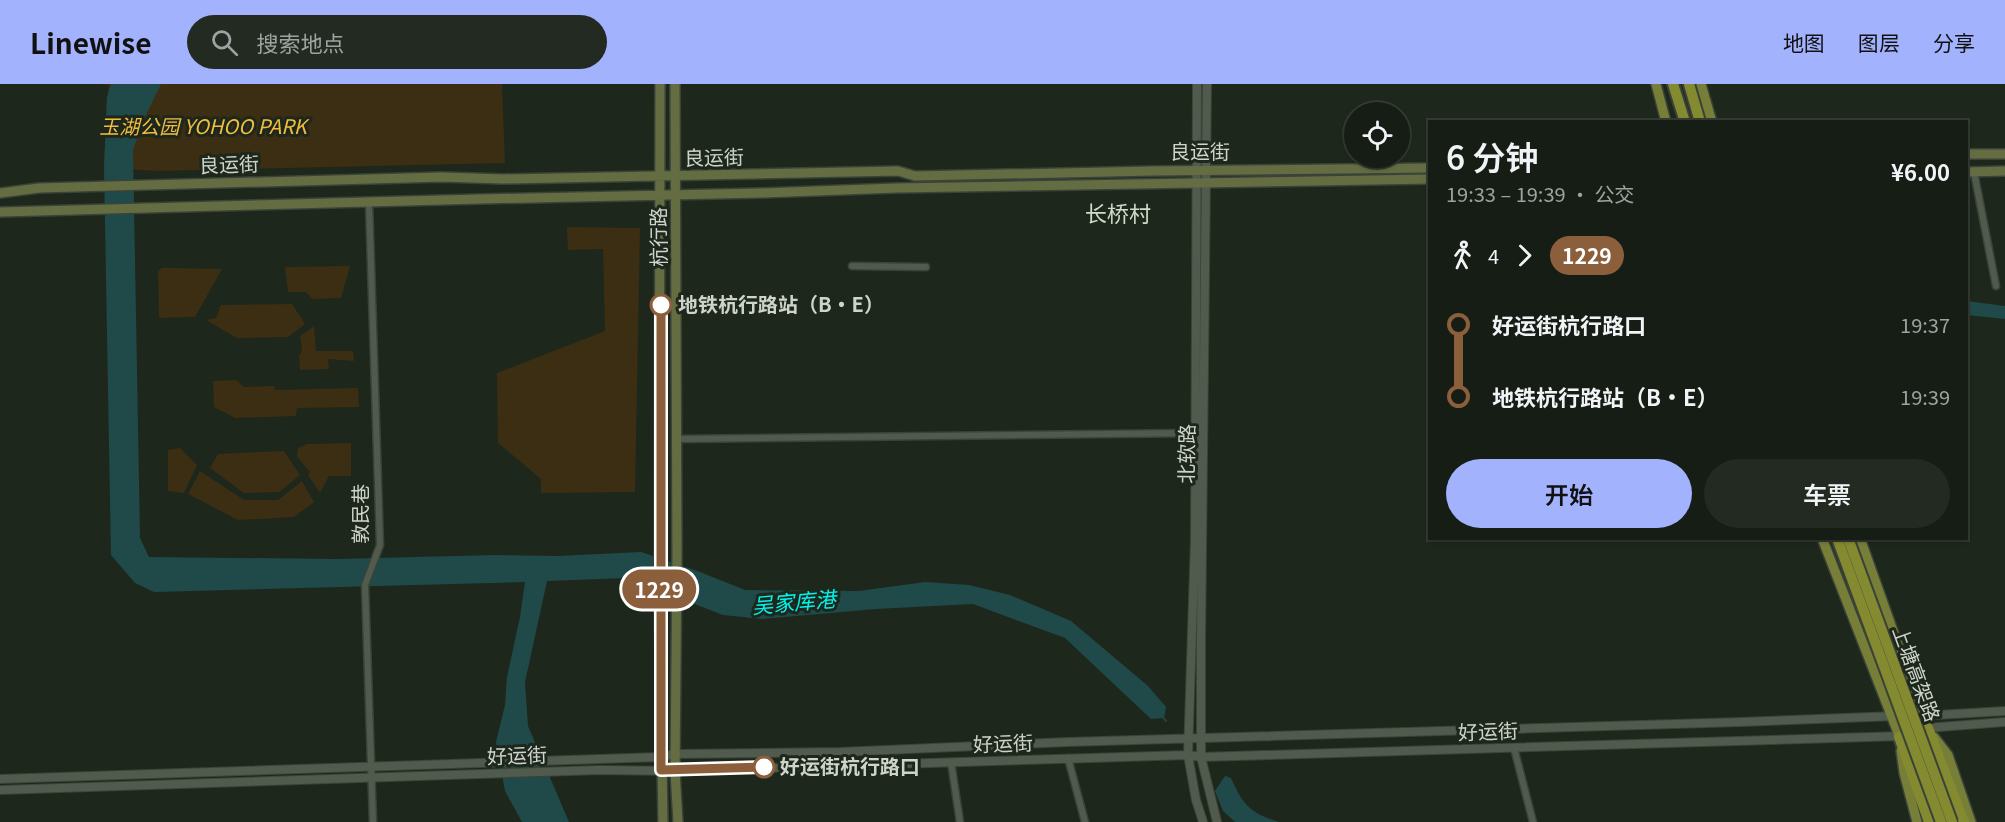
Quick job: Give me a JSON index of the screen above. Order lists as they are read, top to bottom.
{
  "streets": {
    "highway": ["上塘高架路"],
    "main road": ["良运街", "杭行路"],
    "street": ["北软路", "敦民巷", "好运街"]
  },
  "crossings": [
    ["良运街", "杭行路"],
    ["良运街", "北软路"],
    ["良运街", "敦民巷"],
    ["杭行路", "好运街"],
    ["北软路", "好运街"],
    ["敦民巷", "好运街"]
  ],
  "districts": ["长桥村"],
  "water": ["吴家库港"],
  "parks": ["玉湖公园 YOHOO PARK"],
  "places": ["地铁杭行路站（B·E）", "好运街杭行路口"],
  "lines": ["bus line 1229"],
  "page": {
    "header": "Linewise",
    "search": "搜索地点",
    "nav": ["地图", "图层", "分享"],
    "on_map": "1229",
    "heading": ["6 分钟", "19:33 – 19:39 · 公交", "¥6.00"],
    "legs": ["4", "1229"],
    "list": [
      {
        "name": "好运街杭行路口",
        "value": "19:37"
      },
      {
        "name": "地铁杭行路站（B·E）",
        "value": "19:39"
      }
    ],
    "buttons": ["开始", "车票"]
  }
}
